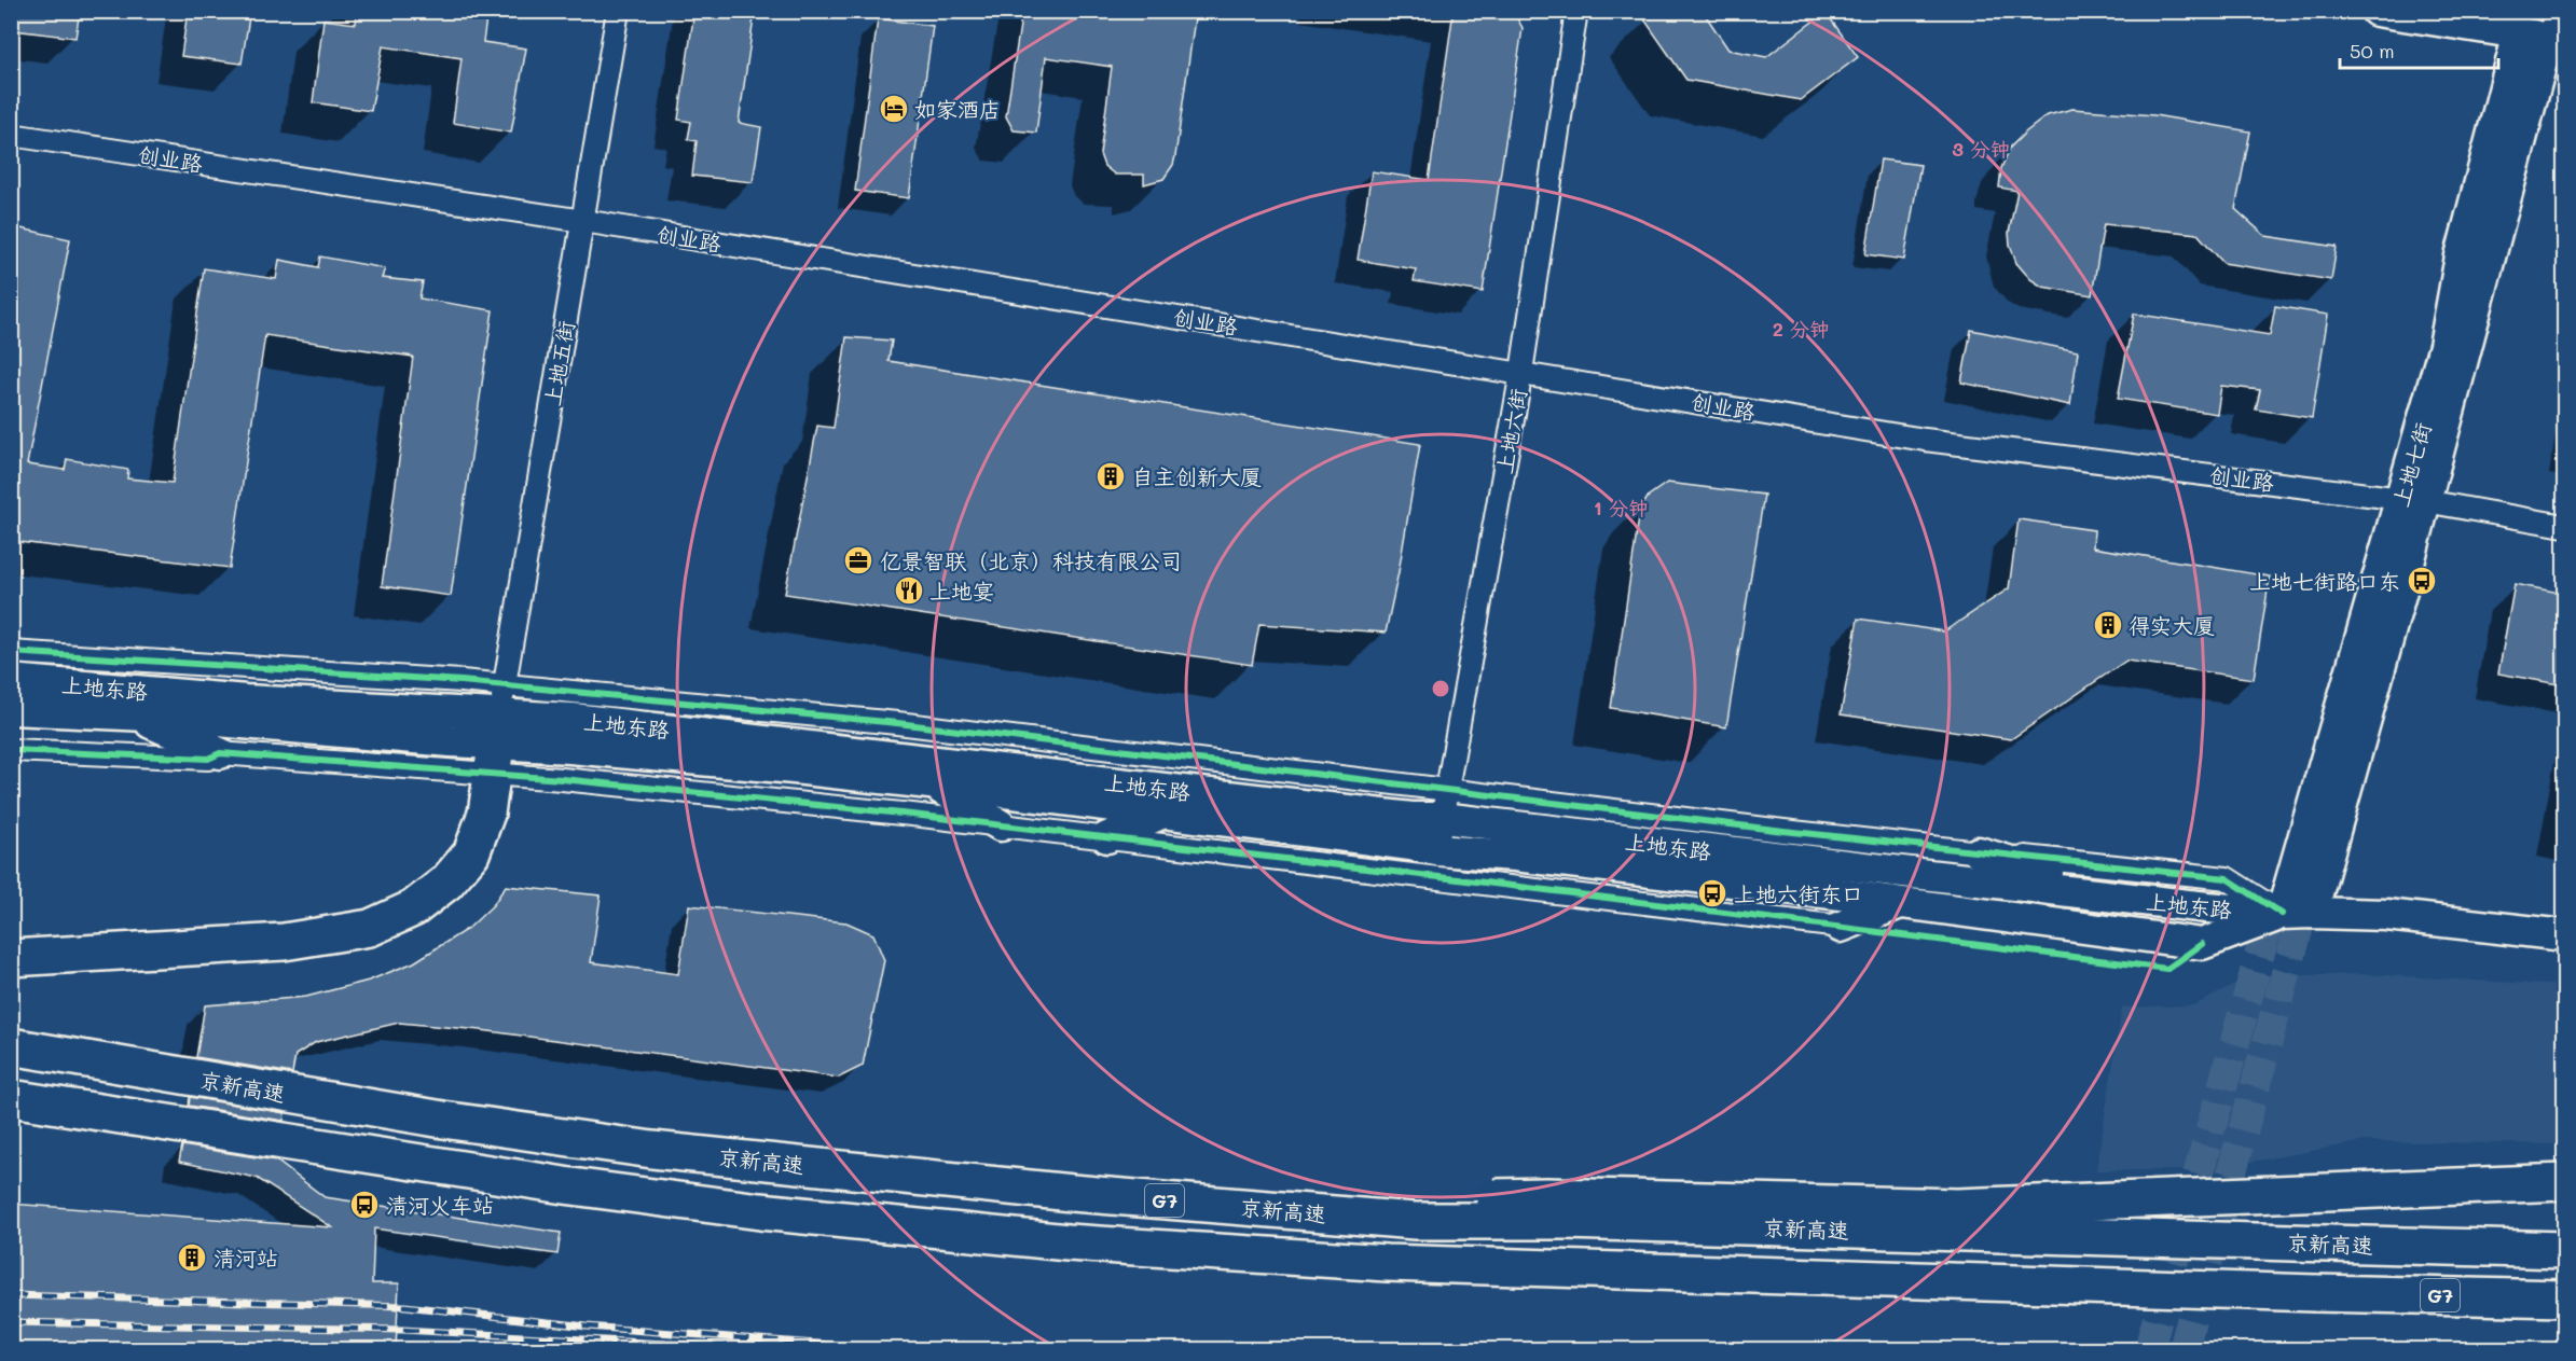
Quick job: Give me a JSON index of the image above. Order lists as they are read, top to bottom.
{
  "streets": {
    "highway": ["京新高速", "G7"],
    "main road": ["上地七街", "上地东路"],
    "street": ["创业路", "上地五街", "上地六街"]
  },
  "crossings": [
    ["创业路", "上地五街"],
    ["创业路", "上地六街"],
    ["创业路", "上地七街"],
    ["上地五街", "上地东路"],
    ["上地六街", "上地东路"],
    ["上地七街", "上地东路"]
  ],
  "places": {
    "hotel": ["如家酒店"],
    "building": ["自主创新大厦", "得实大厦", "清河站"],
    "office": ["亿景智联（北京）科技有限公司"],
    "bus stop": ["上地七街路口东", "上地六街东口", "清河火车站"],
    "restaurant": ["上地宴"]
  },
  "scale_bar": "50 m",
  "rings": ["3 分钟", "2 分钟", "1 分钟"]
}
